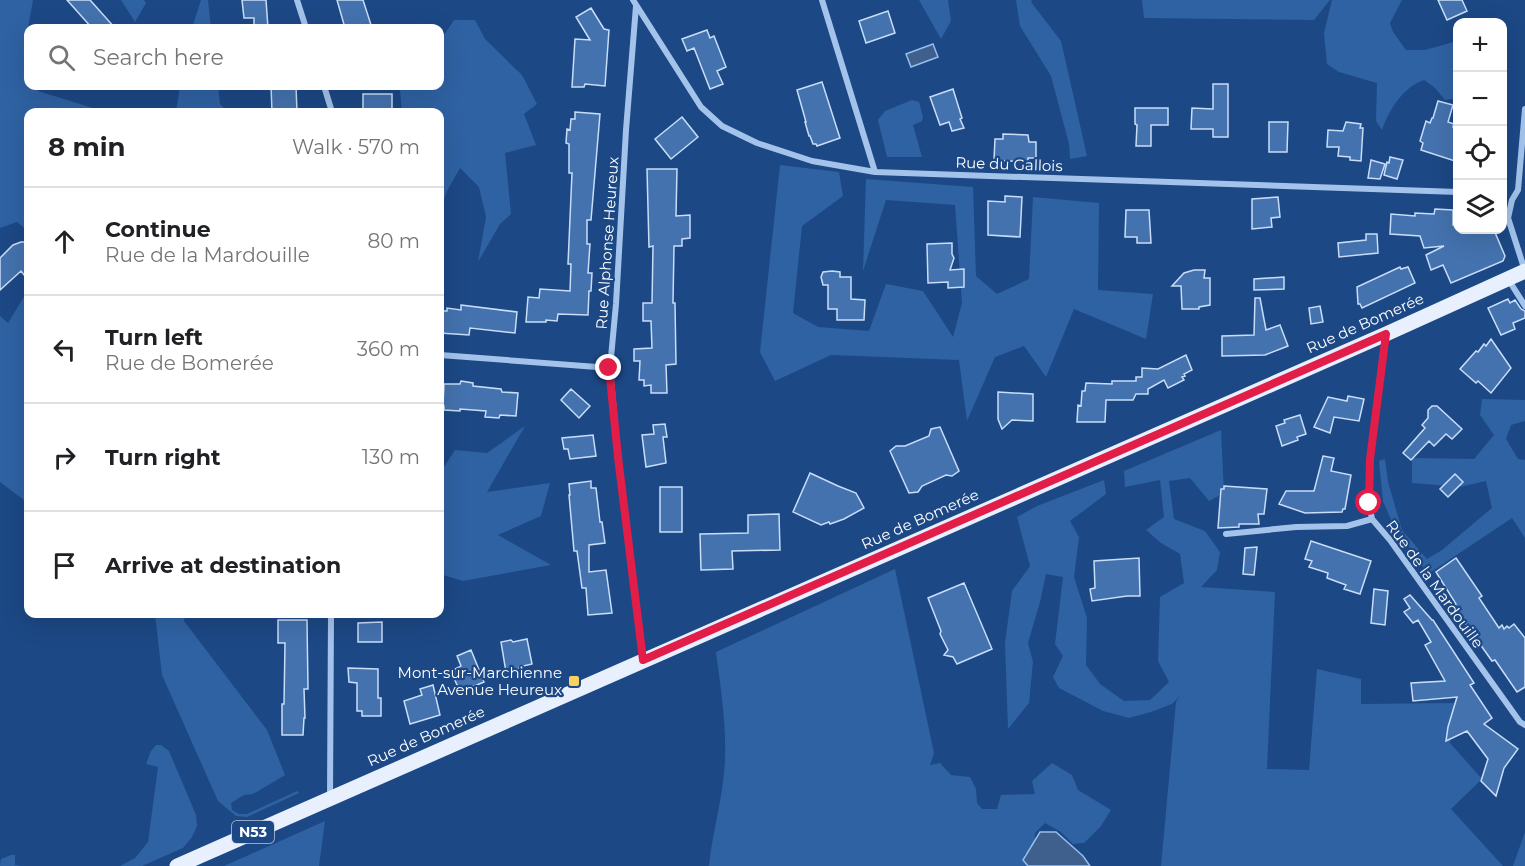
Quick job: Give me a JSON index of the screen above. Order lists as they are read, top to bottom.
{
  "streets": {
    "main road": ["Rue de Bomerée", "N53"],
    "street": ["Rue du Gallois", "Rue Alphonse Heureux", "Rue de la Mardouille"]
  },
  "crossings": [
    ["Rue du Gallois", "Rue Alphonse Heureux"],
    ["Rue Alphonse Heureux", "Rue de Bomerée"],
    ["Rue de Bomerée", "Rue de la Mardouille"],
    ["Rue de Bomerée", "N53"]
  ],
  "places": {
    "transit": ["Mont-sur-Marchienne Avenue Heureux"]
  },
  "page": {
    "map_buttons": ["+", "−"],
    "search": "Search here",
    "heading": ["8 min", "Walk · 570 m"],
    "list": [
      ["Continue", "Rue de la Mardouille", "80 m"],
      ["Turn left", "Rue de Bomerée", "360 m"],
      ["Turn right", "130 m"],
      "Arrive at destination"
    ]
  }
}
